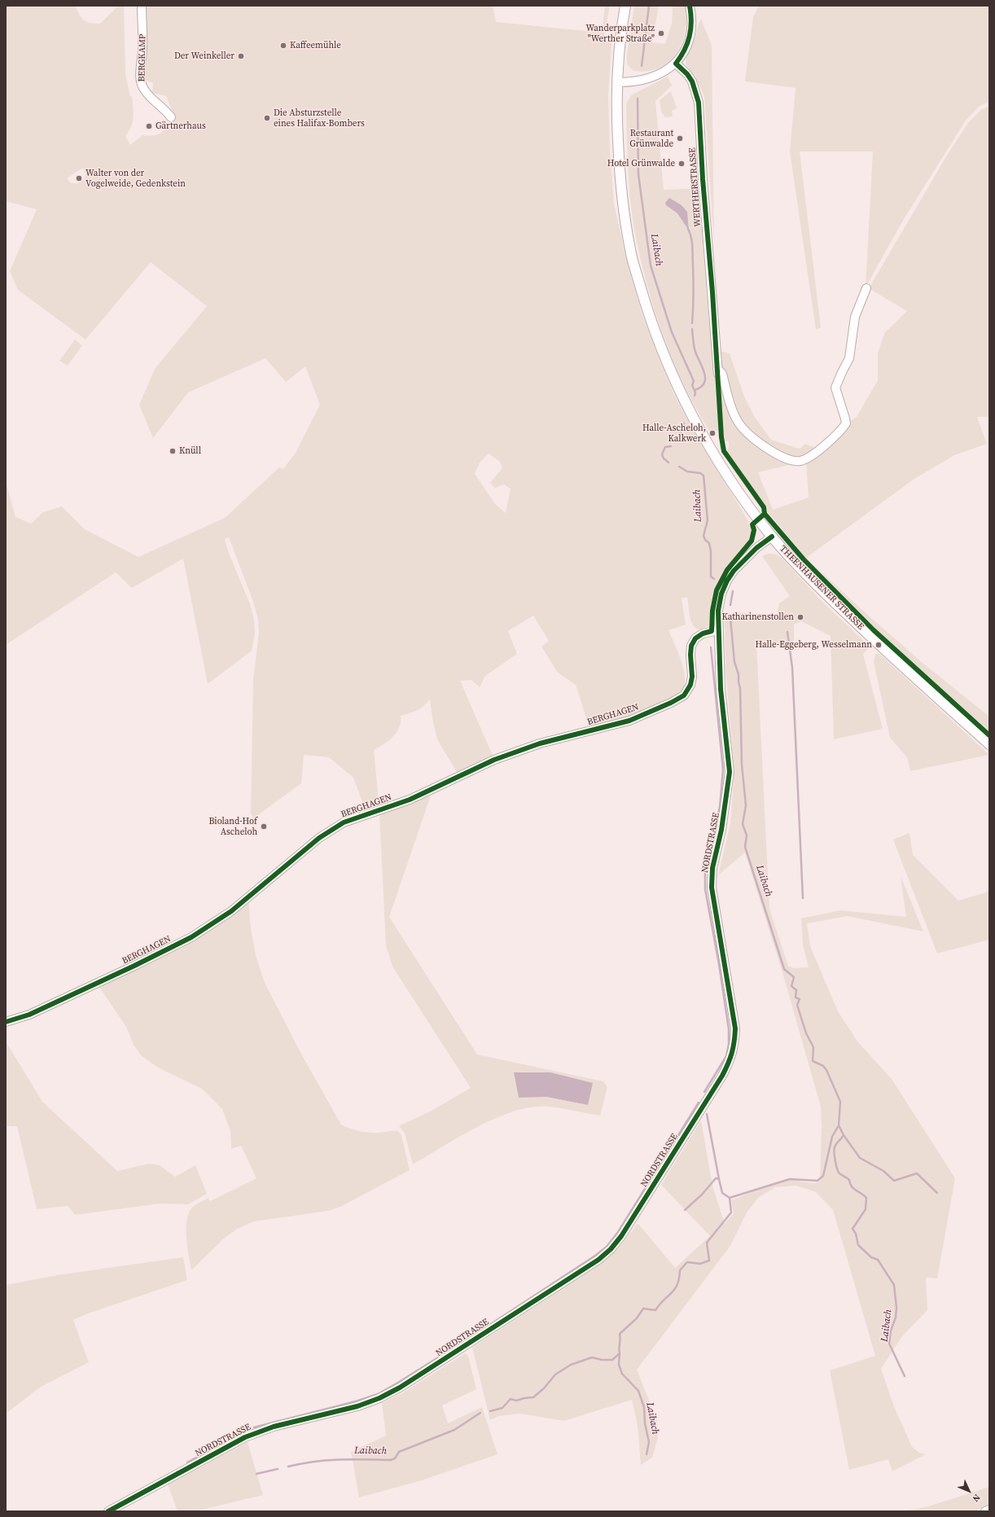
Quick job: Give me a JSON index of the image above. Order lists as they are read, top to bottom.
{
  "streets": {
    "main road": ["THEENHAUSENER STRASSE"],
    "street": [
      "BERGKAMP",
      "WERTHERSTRASSE",
      "BERGHAGEN",
      "NORDSTRASSE"
    ]
  },
  "crossings": [
    ["THEENHAUSENER STRASSE", "NORDSTRASSE"],
    ["BERGHAGEN", "NORDSTRASSE"]
  ],
  "water": ["Laibach"],
  "places": [
    "Wanderparkplatz \"Werther Straße\"",
    "Kaffeemühle",
    "Der Weinkeller",
    "Die Absturzstelle eines Halifax-Bombers",
    "Gärtnerhaus",
    "Restaurant Grünwalde",
    "Hotel Grünwalde",
    "Walter von der Vogelweide, Gedenkstein",
    "Halle-Ascheloh, Kalkwerk",
    "Knüll",
    "Katharinenstollen",
    "Halle-Eggeberg, Wesselmann",
    "Bioland-Hof Ascheloh"
  ],
  "north": "bottom right"
}
